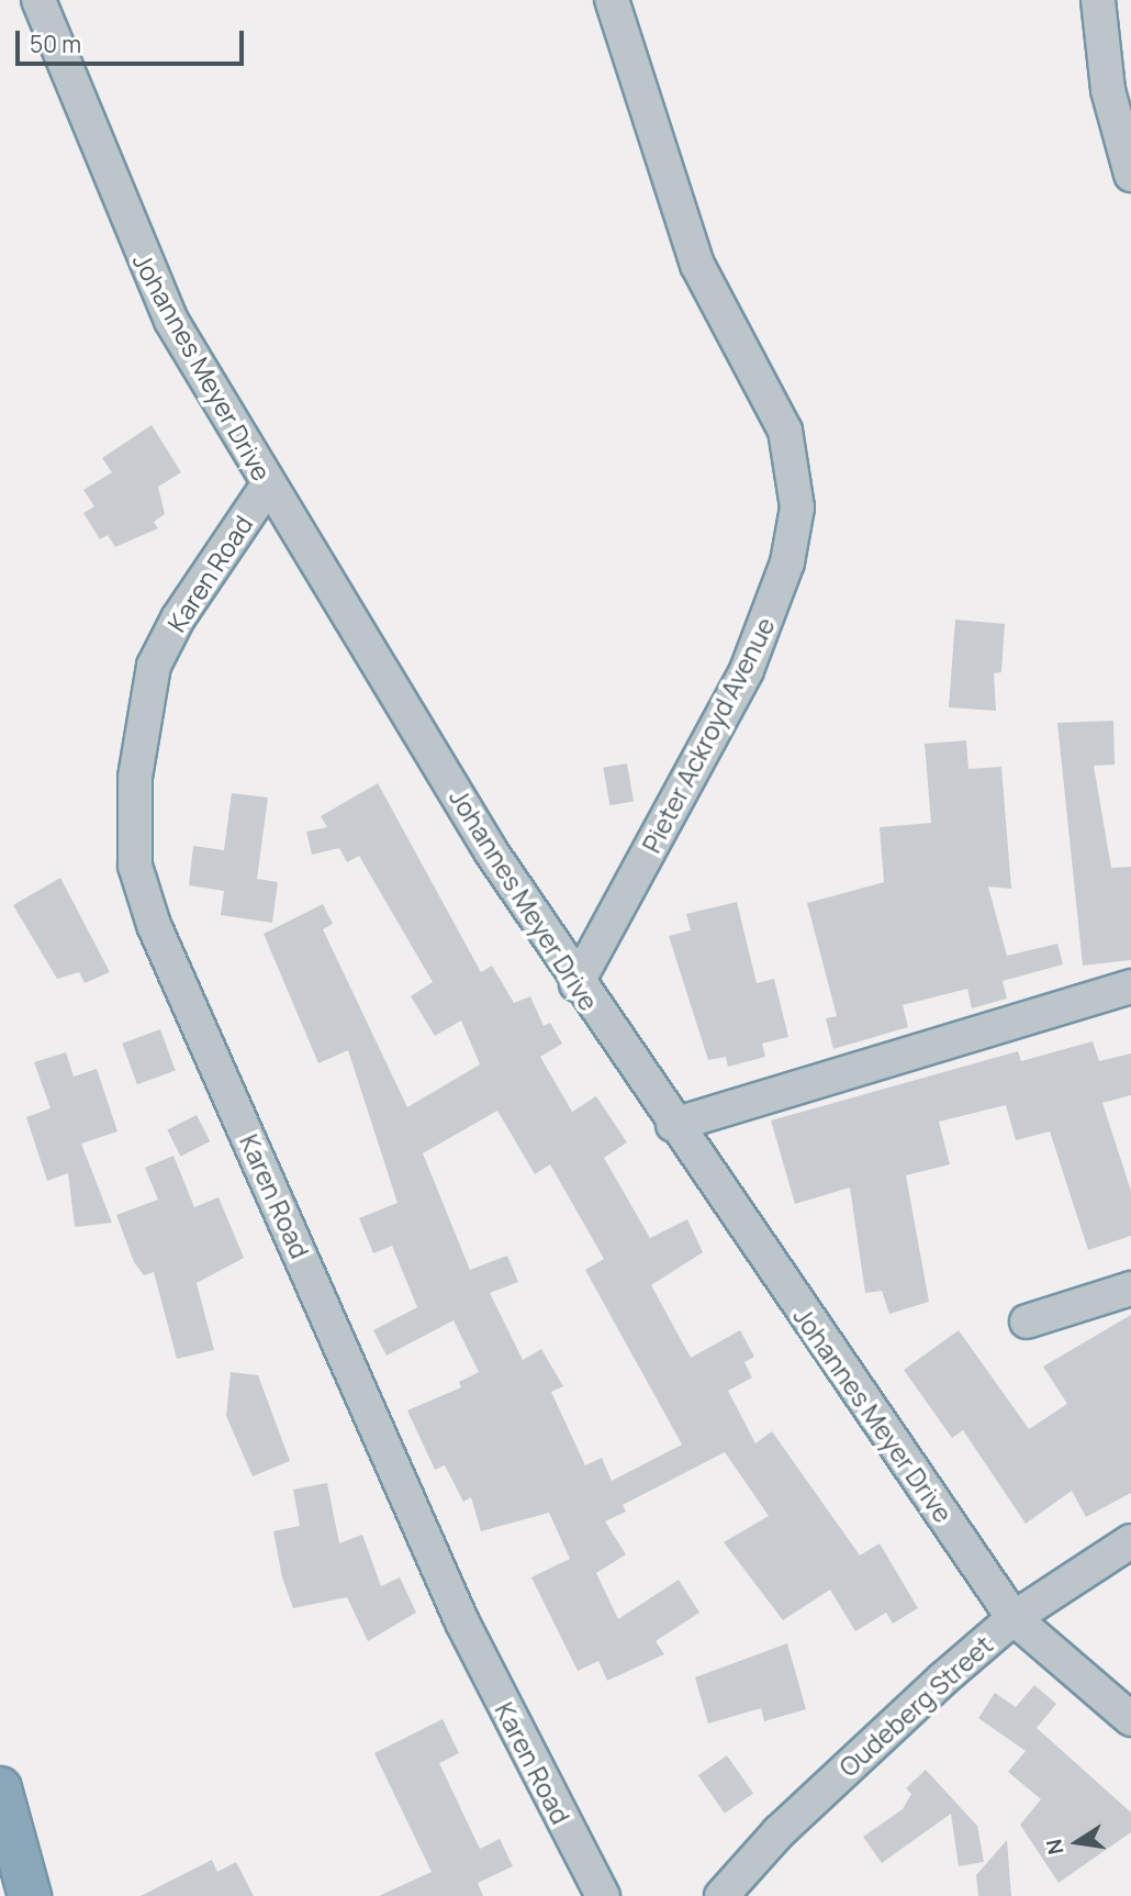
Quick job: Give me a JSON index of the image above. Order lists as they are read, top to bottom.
{
  "streets": {
    "street": [
      "Johannes Meyer Drive",
      "Karen Road",
      "Pieter Ackroyd Avenue",
      "Oudeberg Street"
    ]
  },
  "crossings": [
    ["Johannes Meyer Drive", "Karen Road"],
    ["Johannes Meyer Drive", "Pieter Ackroyd Avenue"],
    ["Johannes Meyer Drive", "Oudeberg Street"]
  ],
  "scale_bar": "50 m",
  "north": "left"
}
